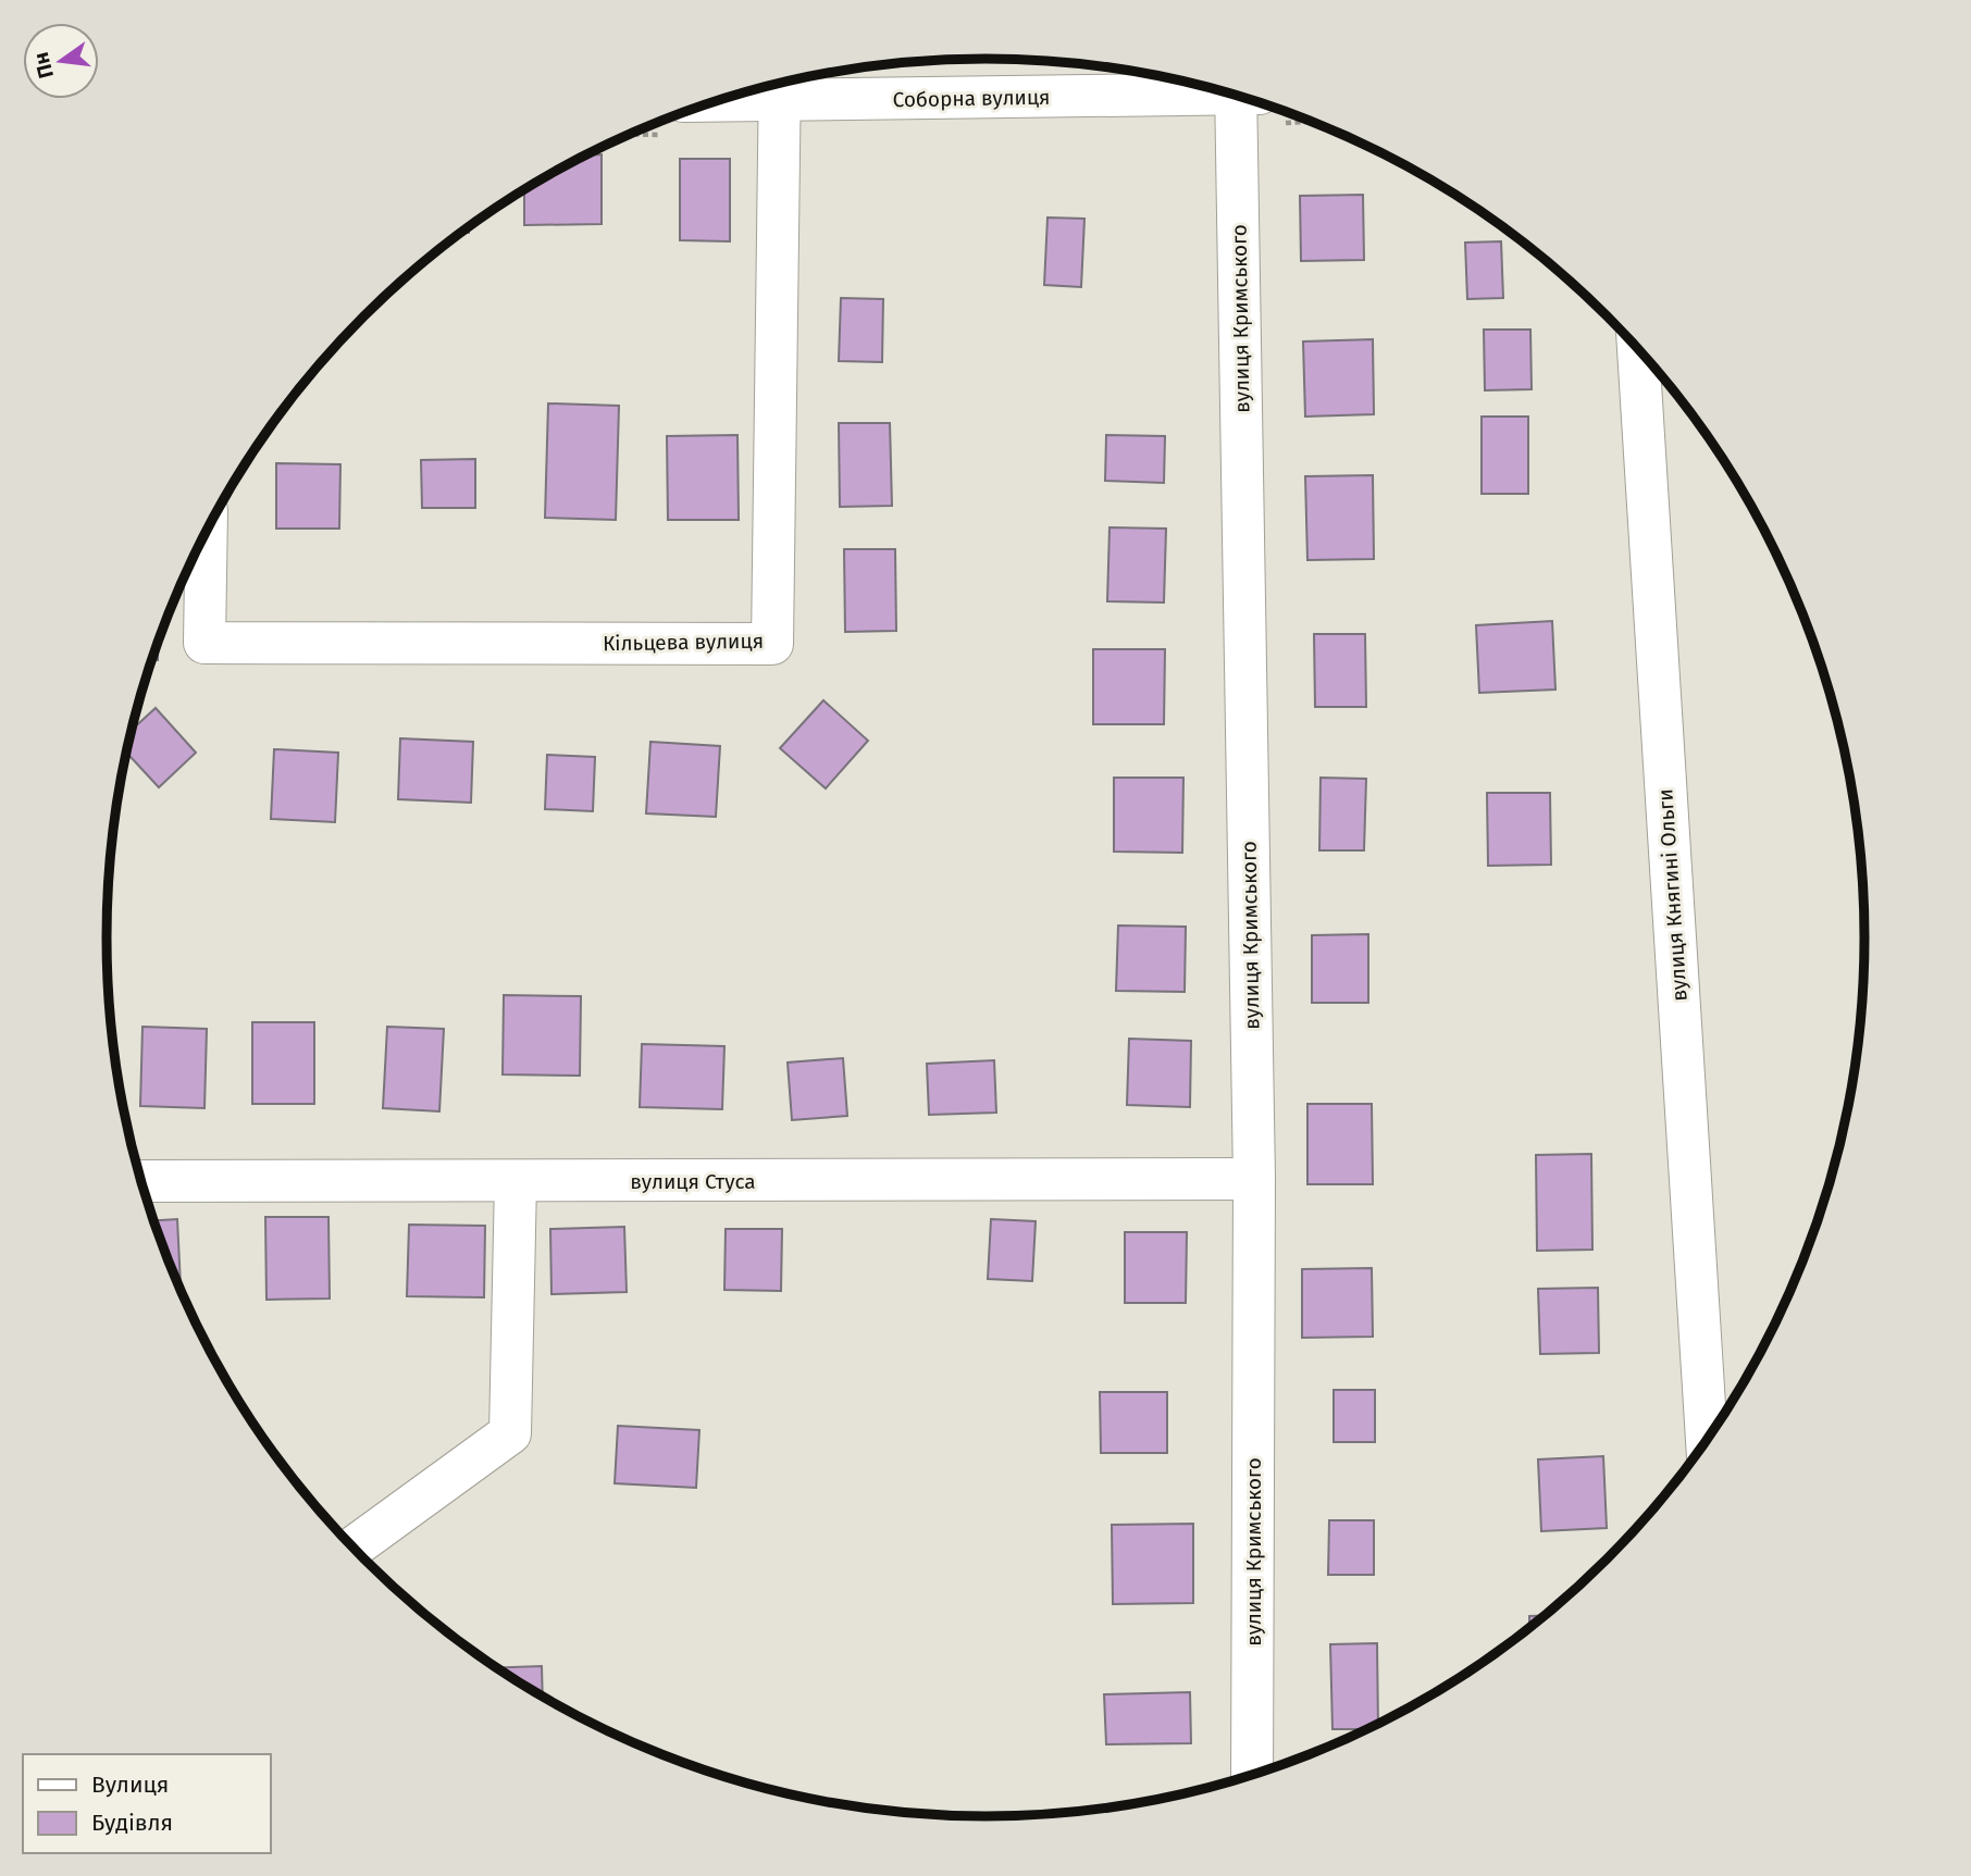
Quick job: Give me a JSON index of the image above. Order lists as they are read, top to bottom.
{
  "streets": {
    "street": [
      "Соборна вулиця",
      "вулиця Кримського",
      "Кільцева вулиця",
      "вулиця Княгині Ольги",
      "вулиця Стуса"
    ]
  },
  "crossings": [
    ["Соборна вулиця", "Кільцева вулиця"],
    ["вулиця Кримського", "вулиця Стуса"]
  ],
  "legend": ["Вулиця", "Будівля"],
  "north": "left"
}
